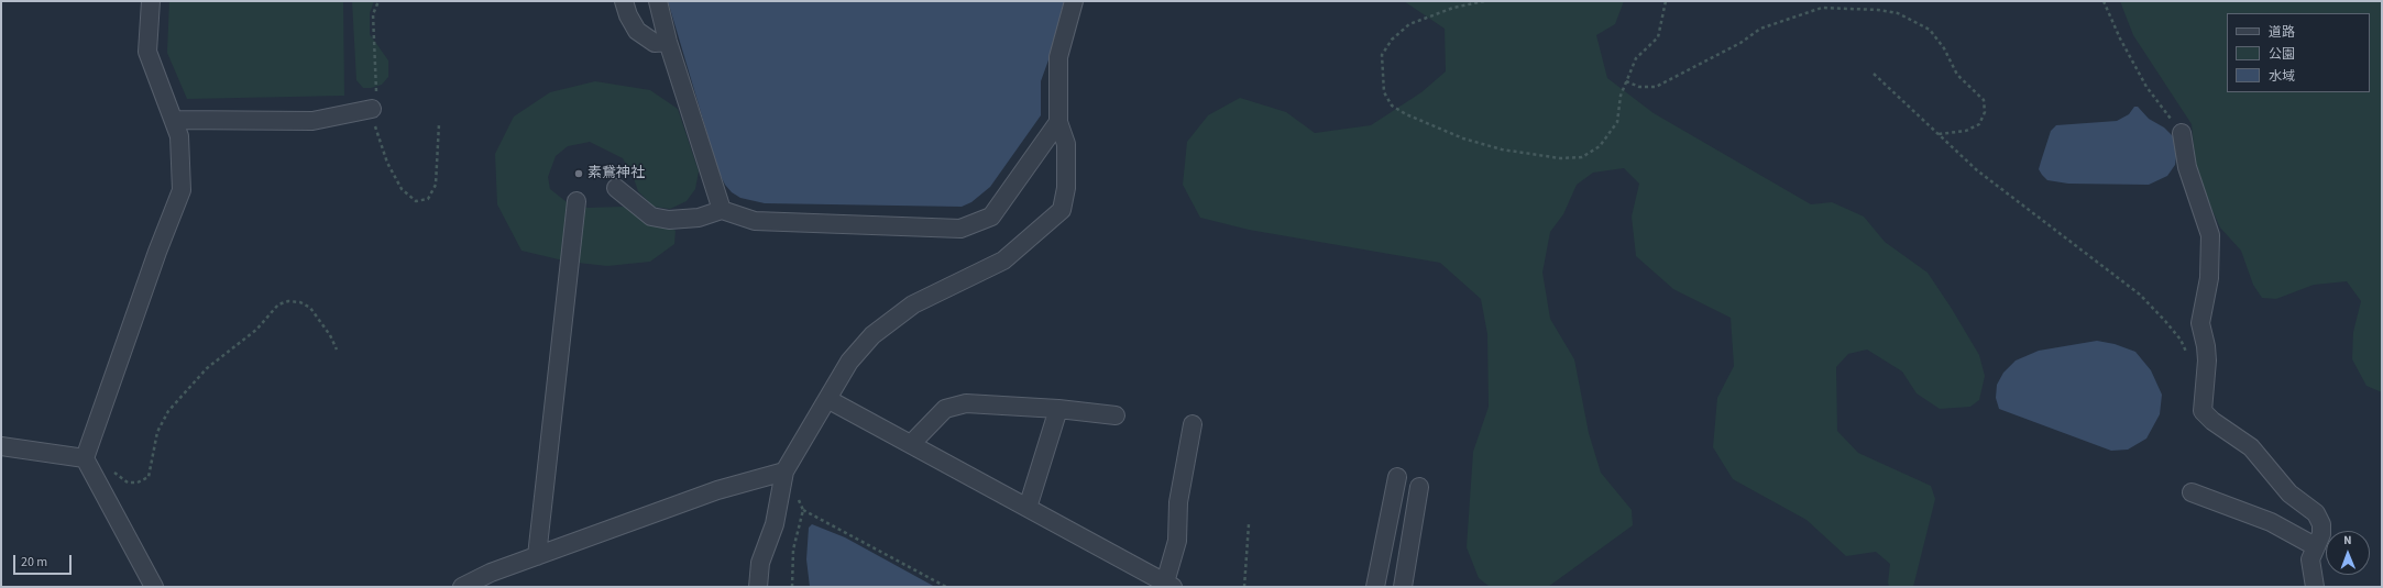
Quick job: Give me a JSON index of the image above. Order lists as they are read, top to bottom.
{
  "places": ["素鵞神社"],
  "legend": ["道路", "公園", "水域"],
  "scale_bar": "20 m",
  "north": "top"
}
